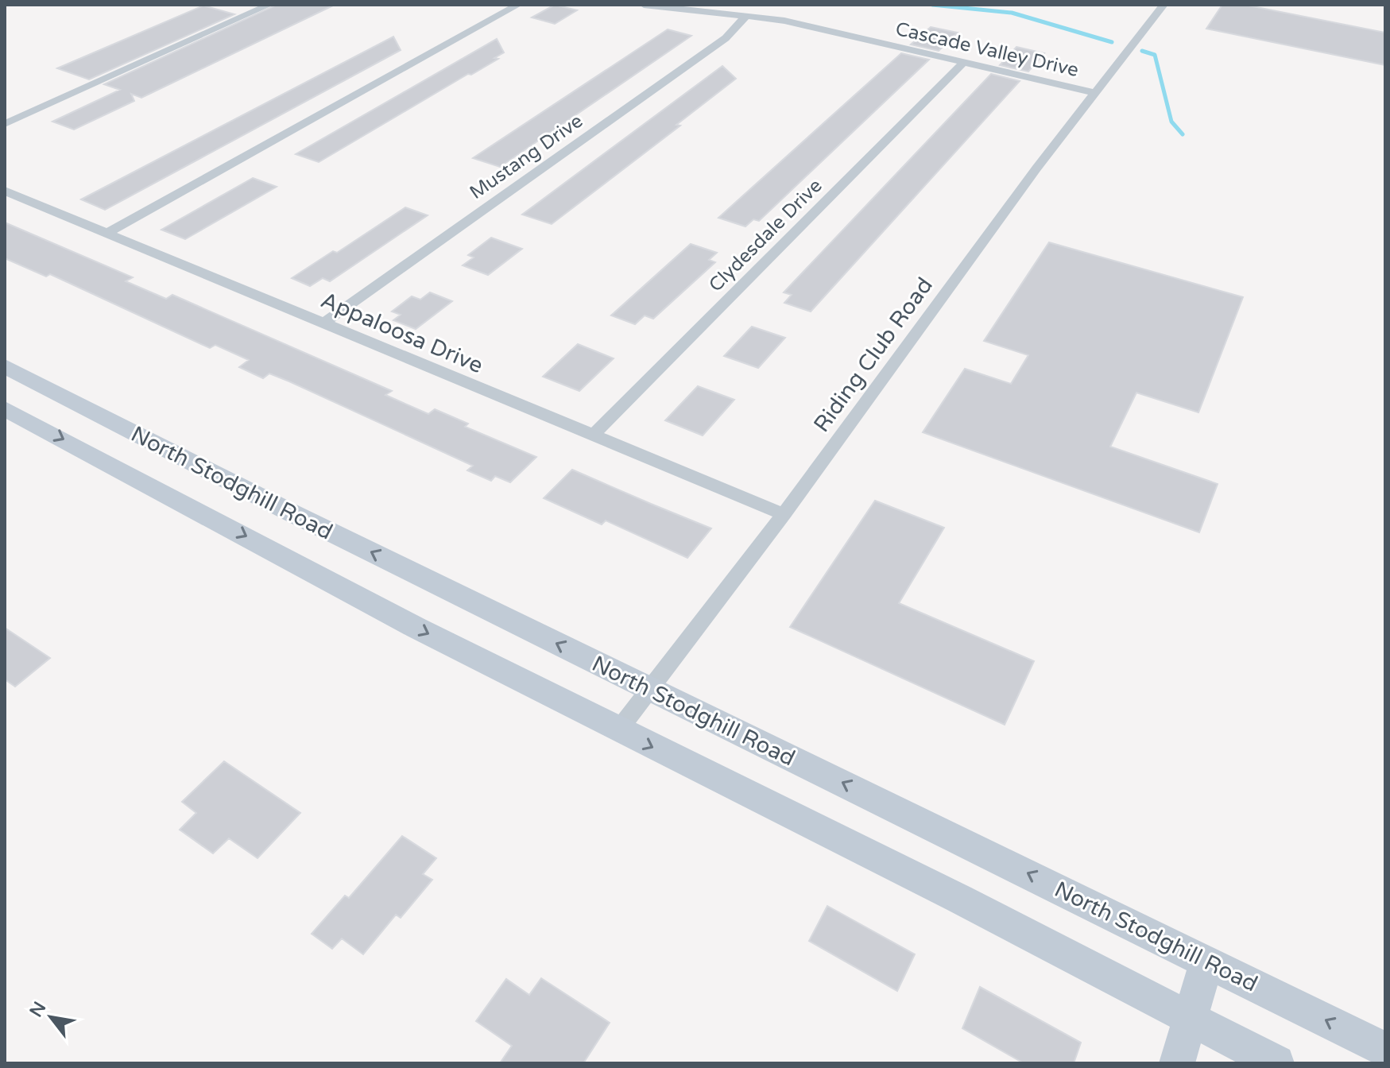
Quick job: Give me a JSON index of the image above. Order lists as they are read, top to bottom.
{
  "streets": {
    "main road": ["North Stodghill Road"],
    "street": [
      "Cascade Valley Drive",
      "Mustang Drive",
      "Clydesdale Drive",
      "Appaloosa Drive",
      "Riding Club Road"
    ]
  },
  "crossings": [
    ["Cascade Valley Drive", "Mustang Drive"],
    ["Cascade Valley Drive", "Clydesdale Drive"],
    ["Cascade Valley Drive", "Riding Club Road"],
    ["Mustang Drive", "Appaloosa Drive"],
    ["Clydesdale Drive", "Appaloosa Drive"],
    ["Appaloosa Drive", "Riding Club Road"],
    ["Riding Club Road", "North Stodghill Road"]
  ],
  "north": "top left"
}
